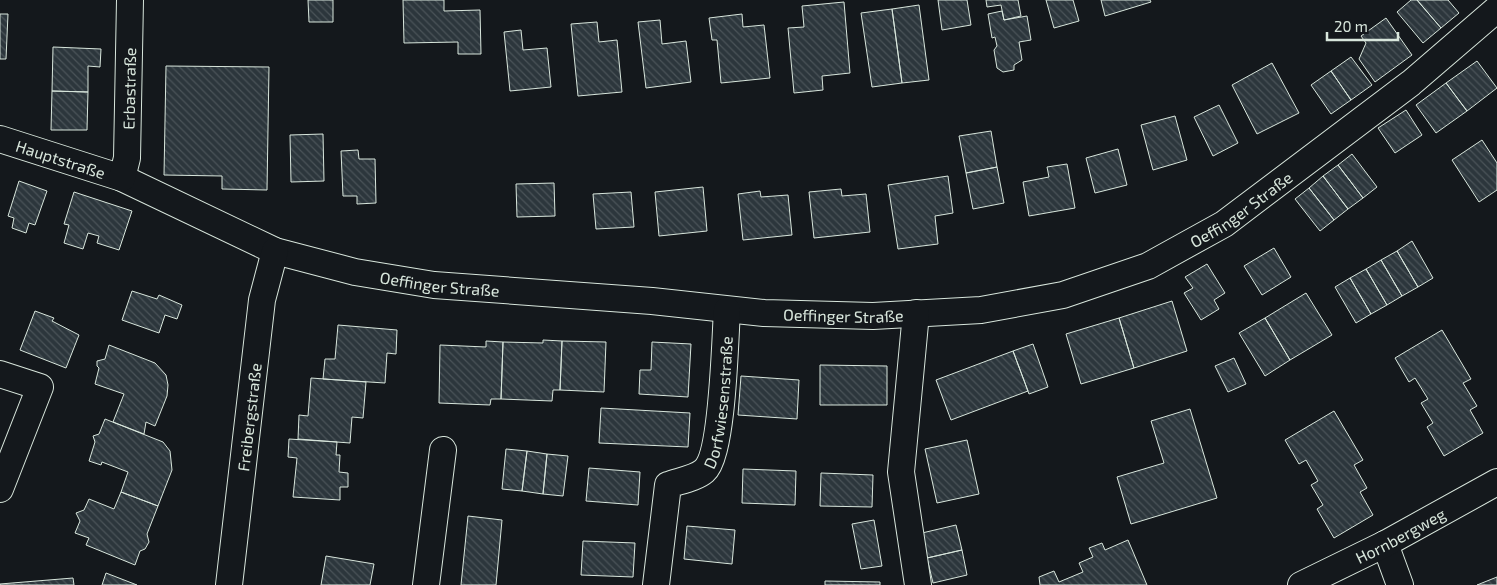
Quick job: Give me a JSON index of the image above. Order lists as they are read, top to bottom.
{
  "streets": {
    "street": [
      "Erbastraße",
      "Hauptstraße",
      "Oeffinger Straße",
      "Dorfwiesenstraße",
      "Freibergstraße",
      "Hornbergweg"
    ]
  },
  "crossings": [
    ["Erbastraße", "Hauptstraße"],
    ["Erbastraße", "Oeffinger Straße"],
    ["Hauptstraße", "Oeffinger Straße"],
    ["Oeffinger Straße", "Dorfwiesenstraße"],
    ["Oeffinger Straße", "Freibergstraße"]
  ],
  "scale_bar": "20 m"
}
